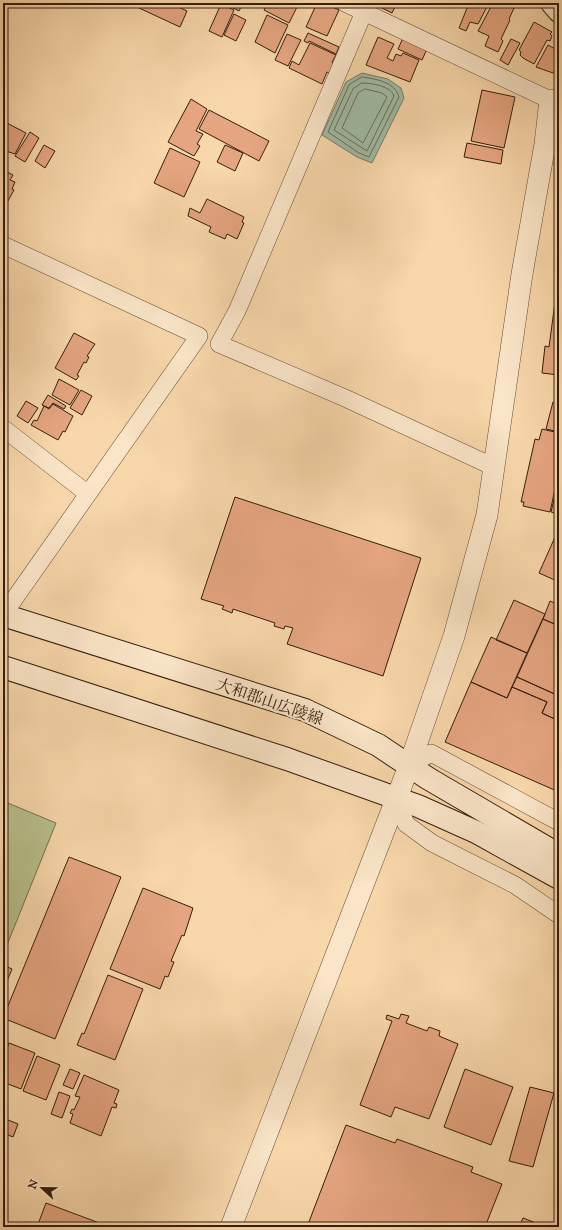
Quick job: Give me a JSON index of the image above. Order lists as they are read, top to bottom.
{
  "streets": {
    "main road": ["大和郡山広陵線"]
  },
  "north": "left"
}
